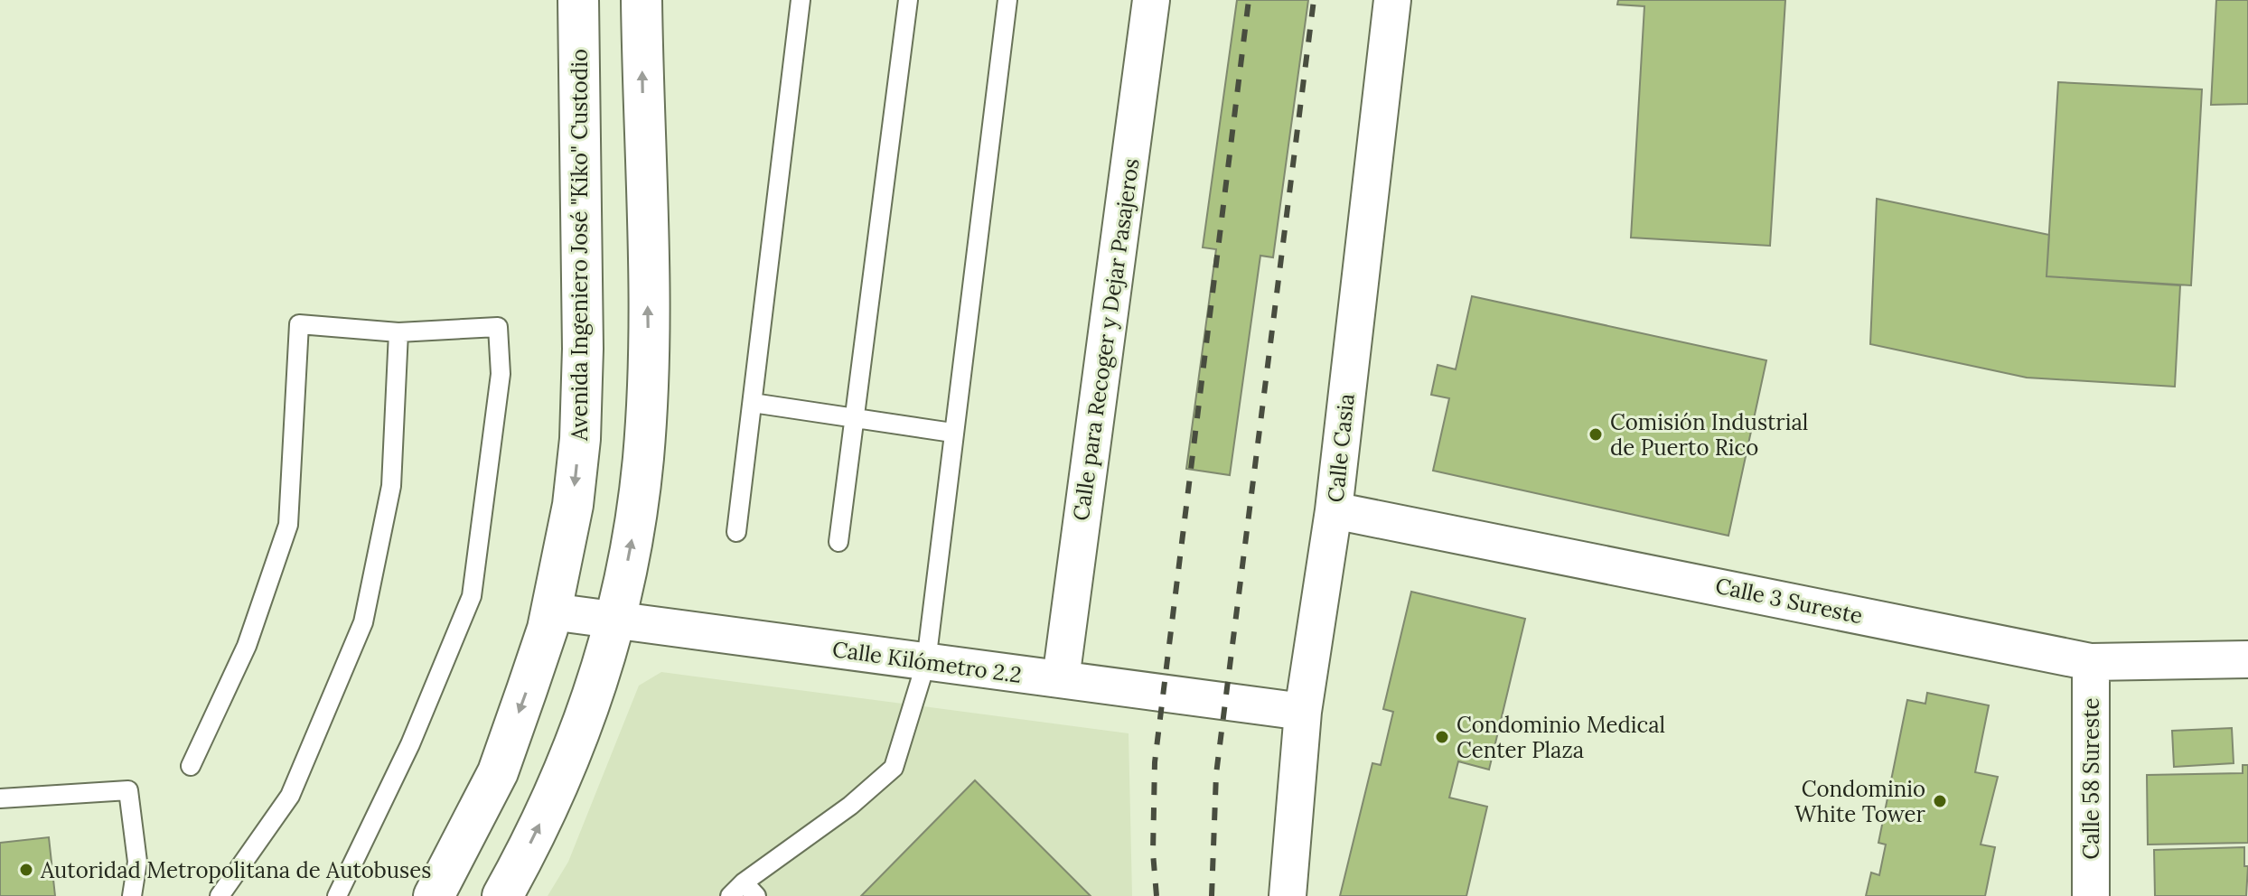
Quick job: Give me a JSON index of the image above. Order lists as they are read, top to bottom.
{
  "streets": {
    "main road": ["Avenida Ingeniero José \"Kiko\" Custodio"],
    "street": [
      "Calle para Recoger y Dejar Pasajeros",
      "Calle Casia",
      "Calle 3 Sureste",
      "Calle Kilómetro 2.2",
      "Calle 58 Sureste"
    ]
  },
  "crossings": [
    ["Avenida Ingeniero José \"Kiko\" Custodio", "Calle Kilómetro 2.2"],
    ["Calle para Recoger y Dejar Pasajeros", "Calle Kilómetro 2.2"],
    ["Calle Casia", "Calle 3 Sureste"],
    ["Calle Casia", "Calle Kilómetro 2.2"],
    ["Calle 3 Sureste", "Calle 58 Sureste"]
  ],
  "places": [
    "Comisión Industrial de Puerto Rico",
    "Condominio Medical Center Plaza",
    "Condominio White Tower",
    "Autoridad Metropolitana de Autobuses"
  ]
}
